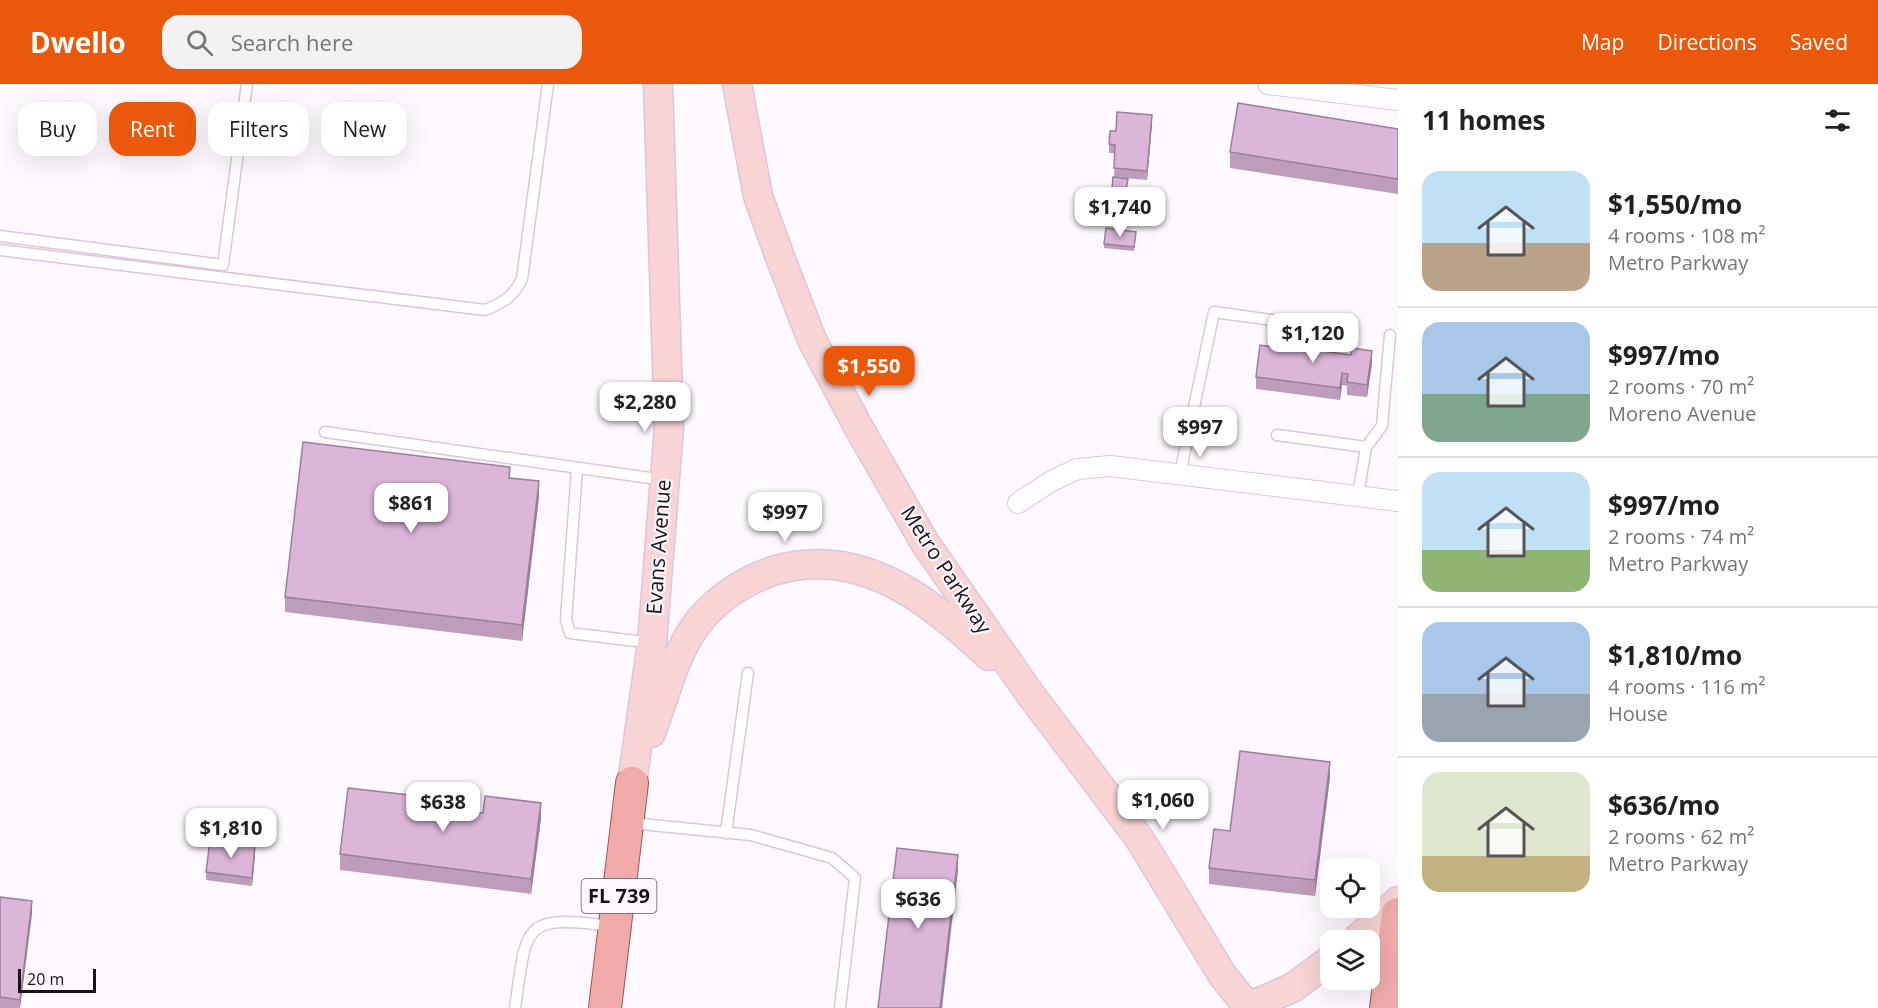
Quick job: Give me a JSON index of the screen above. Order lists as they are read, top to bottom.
{
  "streets": {
    "main road": ["Evans Avenue", "Metro Parkway", "FL 739"]
  },
  "scale_bar": "20 m",
  "page": {
    "header": "Dwello",
    "search": "Search here",
    "nav": ["Map", "Directions", "Saved"],
    "heading": "11 homes",
    "chip": [
      "Buy",
      "Rent",
      "Filters",
      "New"
    ],
    "list": [
      {
        "name": "$1,550/mo",
        "note": "4 rooms · 108 m² · Metro Parkway"
      },
      {
        "name": "$997/mo",
        "note": "2 rooms · 70 m² · Moreno Avenue"
      },
      {
        "name": "$997/mo",
        "note": "2 rooms · 74 m² · Metro Parkway"
      },
      {
        "name": "$1,810/mo",
        "note": "4 rooms · 116 m² · House"
      },
      {
        "name": "$636/mo",
        "note": "2 rooms · 62 m² · Metro Parkway"
      }
    ],
    "price": [
      "$1,740",
      "$1,120",
      "$1,550",
      "$2,280",
      "$997",
      "$861",
      "$997",
      "$1,060",
      "$638",
      "$1,810",
      "$636"
    ],
    "scale": "20 m"
  }
}
